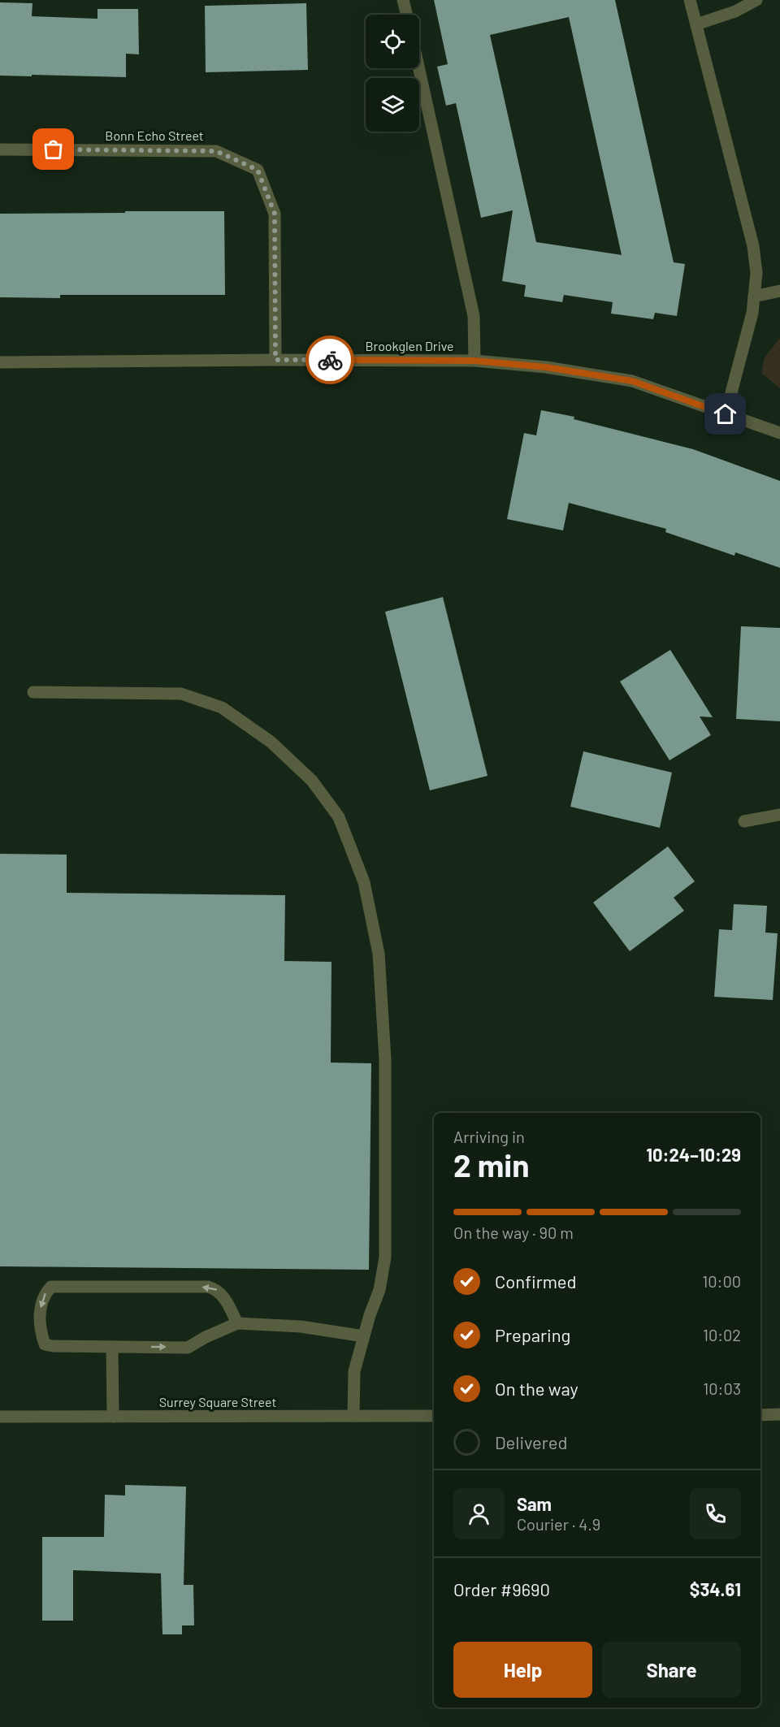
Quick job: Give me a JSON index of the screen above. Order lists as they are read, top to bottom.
{
  "streets": {
    "street": ["Bonn Echo Street", "Brookglen Drive", "Surrey Square Street"]
  },
  "crossings": [
    ["Bonn Echo Street", "Brookglen Drive"]
  ],
  "page": {
    "heading": ["2 min", "Arriving in", "10:24–10:29"],
    "panel": [
      "Sam",
      "Courier · 4.9",
      "Order #9690",
      "$34.61"
    ],
    "bar": "On the way · 90 m",
    "list": [
      ["Confirmed", "10:00"],
      ["Preparing", "10:02"],
      ["On the way", "10:03"],
      "Delivered"
    ],
    "buttons": ["Help", "Share"]
  }
}
